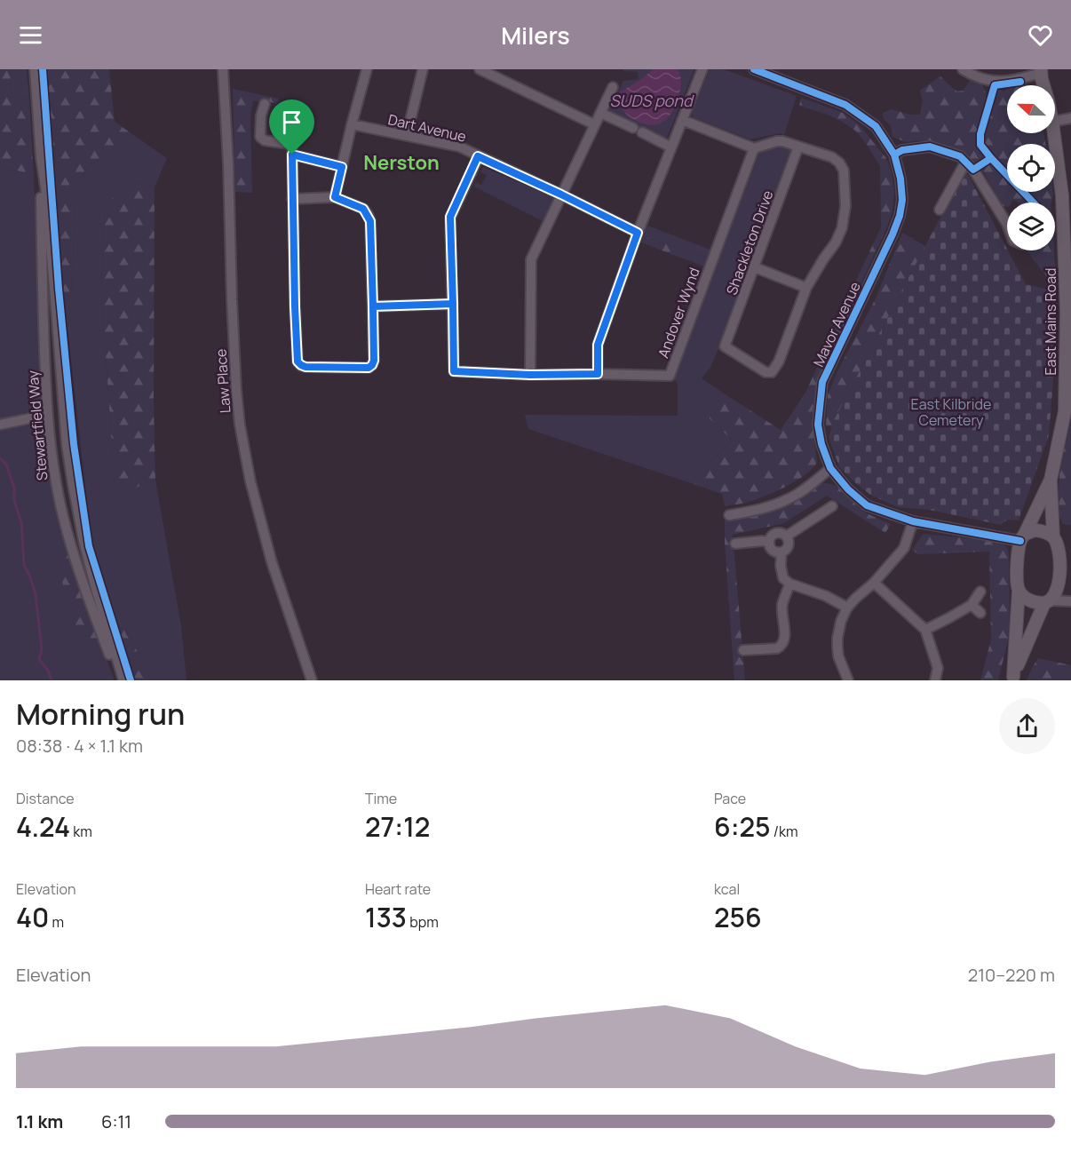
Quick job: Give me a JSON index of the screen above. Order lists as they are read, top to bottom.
{
  "streets": {
    "main road": ["East Mains Road"],
    "street": [
      "Dart Avenue",
      "Shackleton Drive",
      "Andover Wynd",
      "Mavor Avenue",
      "Law Place",
      "Stewartfield Way"
    ]
  },
  "crossings": [
    ["Dart Avenue", "Andover Wynd"],
    ["East Mains Road", "Mavor Avenue"]
  ],
  "districts": ["Nerston"],
  "water": ["SUDS pond"],
  "parks": ["East Kilbride Cemetery"],
  "north": "left",
  "page": {
    "header": "Milers",
    "heading": ["Morning run", "08:38 · 4 × 1.1 km"],
    "stats": [
      ["Distance", "4.24 km"],
      ["Time", "27:12"],
      ["Pace", "6:25 /km"],
      ["Elevation", "40 m"],
      ["Heart rate", "133 bpm"],
      ["kcal", "256"]
    ],
    "chart": ["Elevation", "210–220 m"],
    "list": [
      {
        "name": "1.1 km",
        "note": "6:11"
      }
    ]
  }
}
